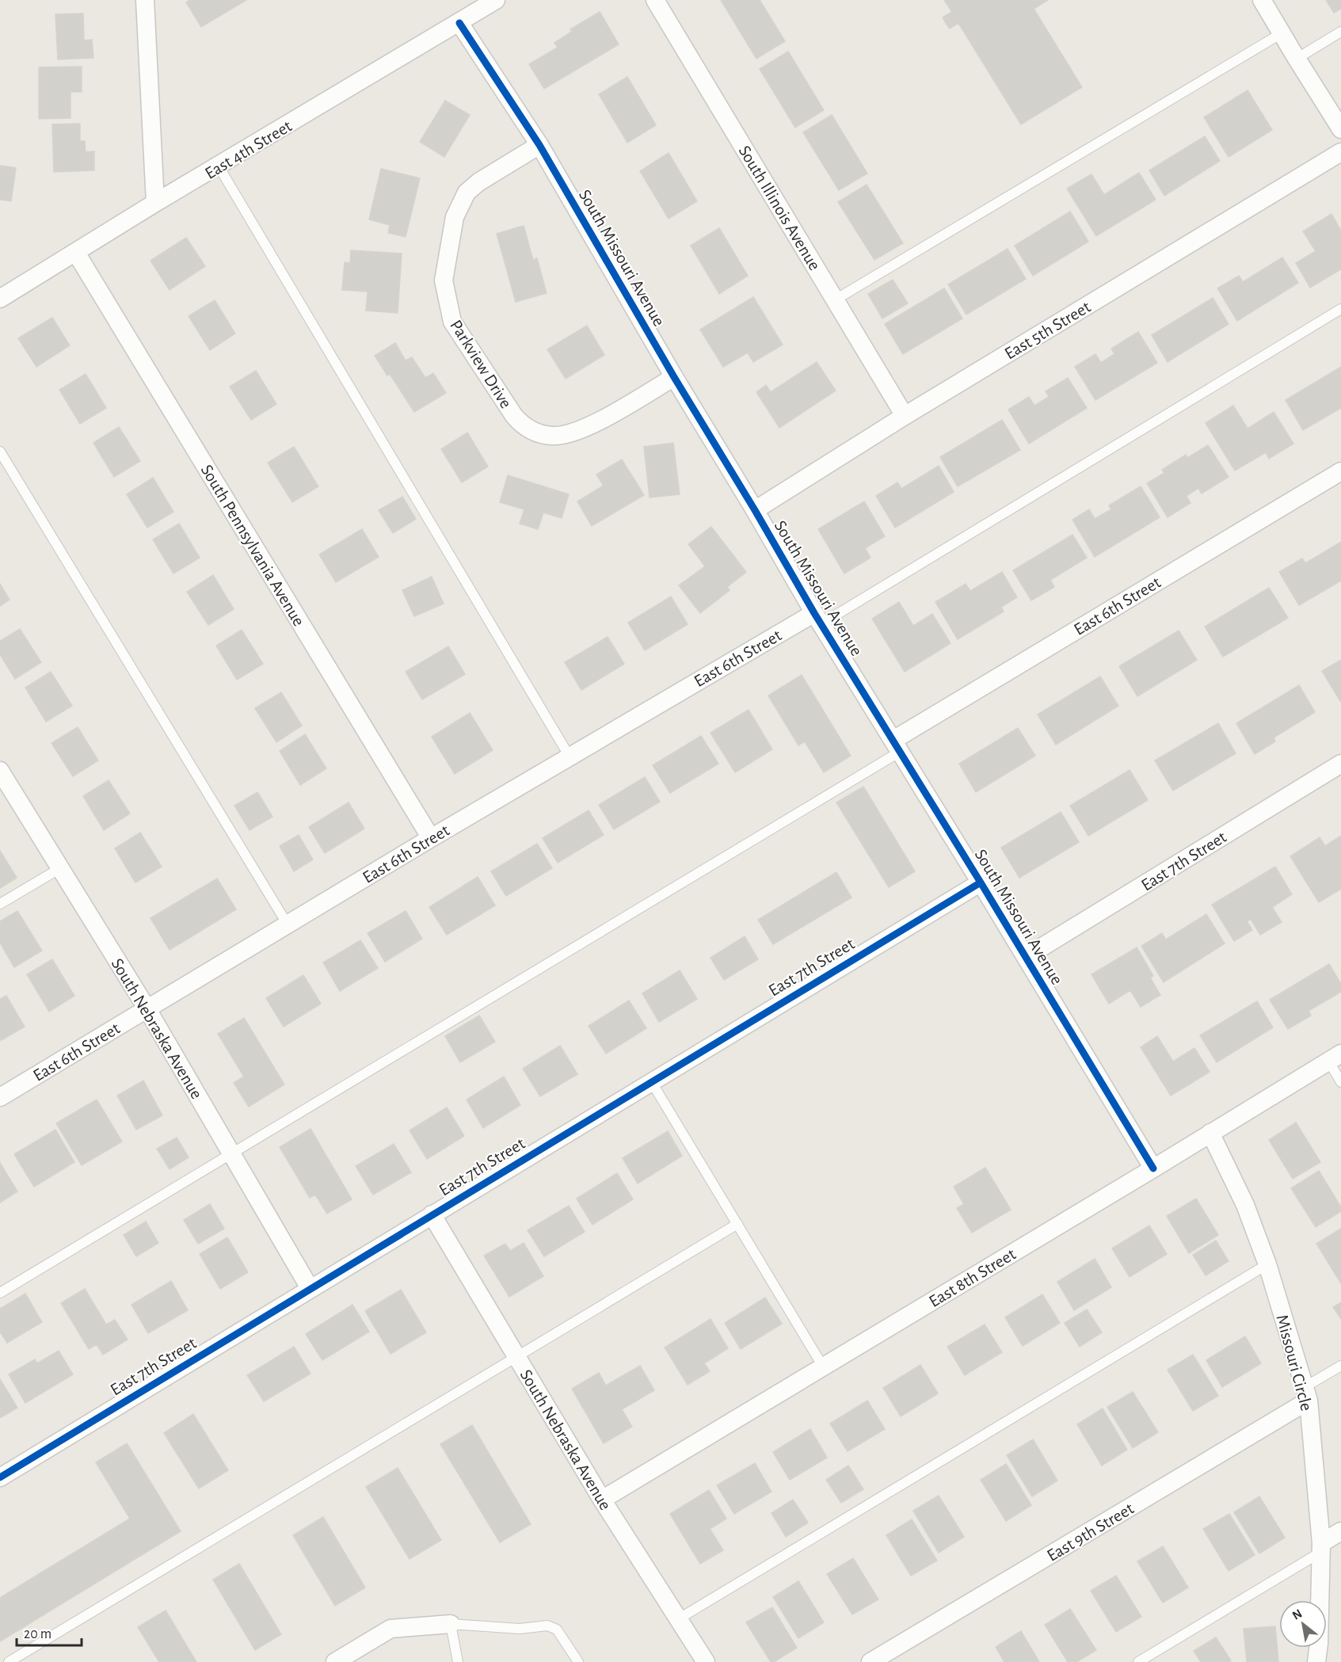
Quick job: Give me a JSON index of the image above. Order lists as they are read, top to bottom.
{
  "streets": {
    "street": [
      "East 4th Street",
      "South Illinois Avenue",
      "South Missouri Avenue",
      "East 5th Street",
      "Parkview Drive",
      "South Pennsylvania Avenue",
      "East 6th Street",
      "East 7th Street",
      "South Nebraska Avenue",
      "East 8th Street",
      "Missouri Circle",
      "East 9th Street"
    ]
  },
  "crossings": [
    ["East 4th Street", "South Missouri Avenue"],
    ["East 4th Street", "South Pennsylvania Avenue"],
    ["South Illinois Avenue", "East 5th Street"],
    ["South Missouri Avenue", "East 5th Street"],
    ["South Missouri Avenue", "Parkview Drive"],
    ["South Missouri Avenue", "East 6th Street"],
    ["South Missouri Avenue", "East 7th Street"],
    ["South Missouri Avenue", "East 8th Street"],
    ["South Pennsylvania Avenue", "East 6th Street"],
    ["East 6th Street", "South Nebraska Avenue"],
    ["East 7th Street", "South Nebraska Avenue"],
    ["South Nebraska Avenue", "East 8th Street"],
    ["East 8th Street", "Missouri Circle"],
    ["Missouri Circle", "East 9th Street"]
  ],
  "scale_bar": "20 m",
  "north": "top left"
}
